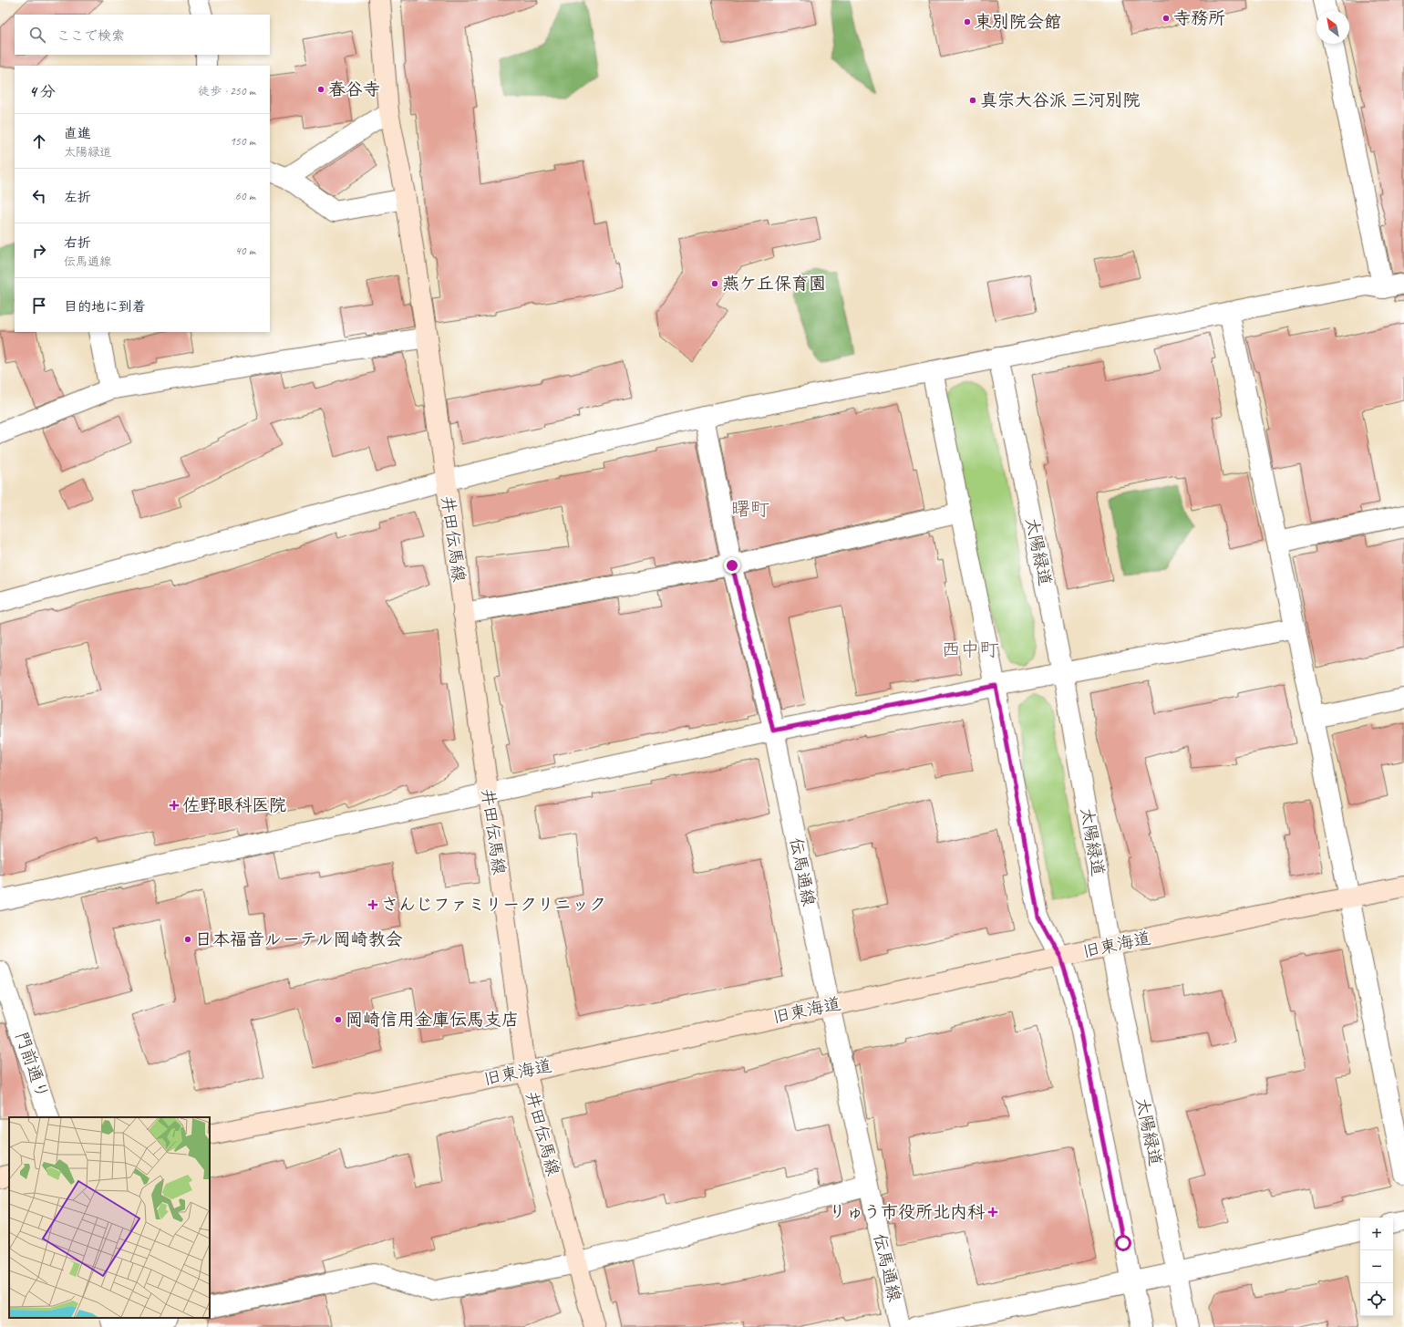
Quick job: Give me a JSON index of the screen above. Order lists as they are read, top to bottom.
{
  "streets": {
    "street": [
      "井田伝馬線",
      "太陽緑道",
      "伝馬通線",
      "旧東海道",
      "門前通り"
    ]
  },
  "crossings": [
    ["井田伝馬線", "旧東海道"],
    ["太陽緑道", "旧東海道"],
    ["伝馬通線", "旧東海道"]
  ],
  "districts": ["曙町", "西中町"],
  "places": {
    "other": [
      "寺務所",
      "東別院会館",
      "春谷寺",
      "真宗大谷派 三河別院",
      "燕ケ丘保育園",
      "日本福音ルーテル岡崎教会",
      "岡崎信用金庫伝馬支店"
    ],
    "health": ["佐野眼科医院", "さんじファミリークリニック", "りゅう市役所北内科"]
  },
  "north": "top left",
  "page": {
    "search": "ここで検索",
    "heading": ["4 分", "徒歩 · 250 m"],
    "list": [
      ["直進", "太陽緑道", "150 m"],
      ["左折", "60 m"],
      ["右折", "伝馬通線", "40 m"],
      "目的地に到着"
    ],
    "map_buttons": ["+", "−"]
  }
}
